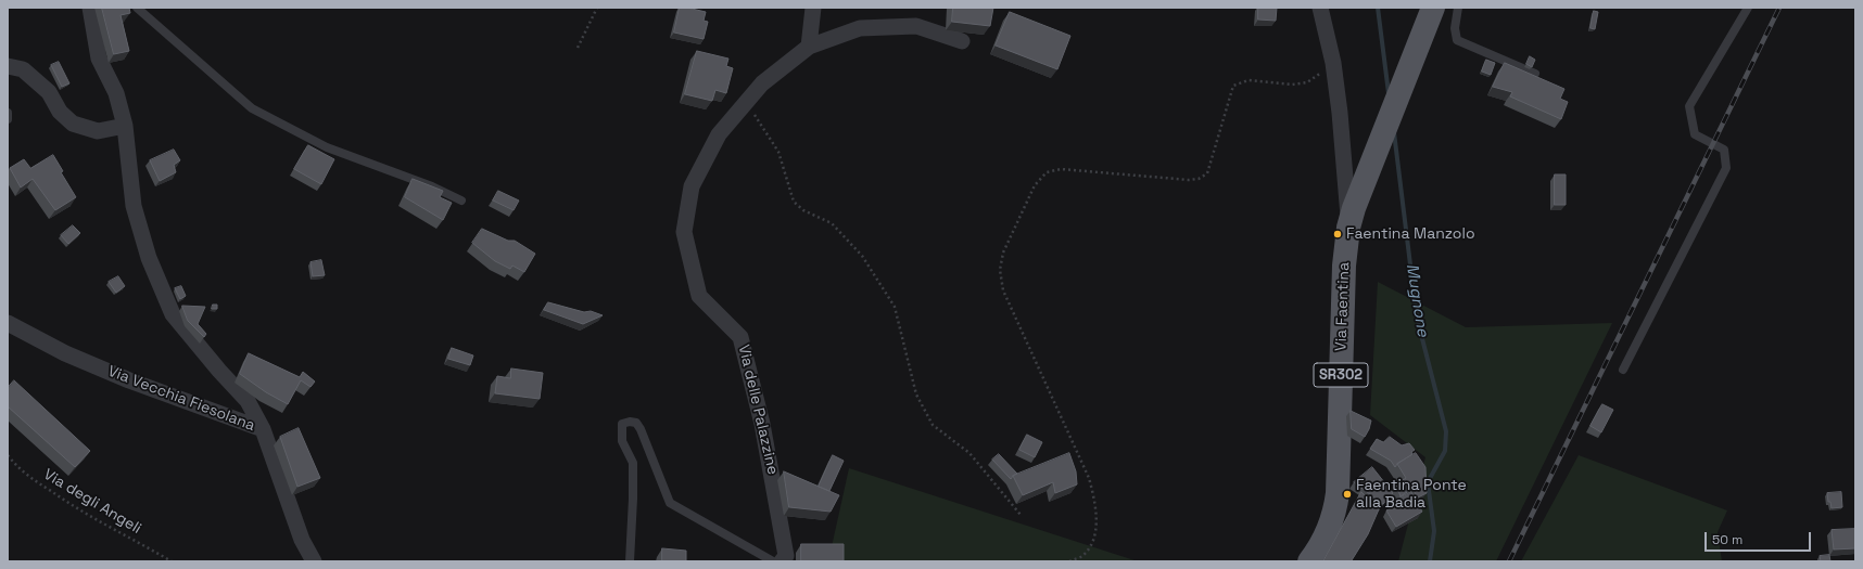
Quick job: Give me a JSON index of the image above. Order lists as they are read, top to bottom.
{
  "streets": {
    "main road": ["Via Faentina", "SR302"],
    "street": ["Via Vecchia Fiesolana", "Via delle Palazzine"],
    "path": ["Via degli Angeli"]
  },
  "water": ["Mugnone"],
  "places": ["Faentina Manzolo", "Faentina Ponte alla Badia"],
  "scale_bar": "50 m"
}
